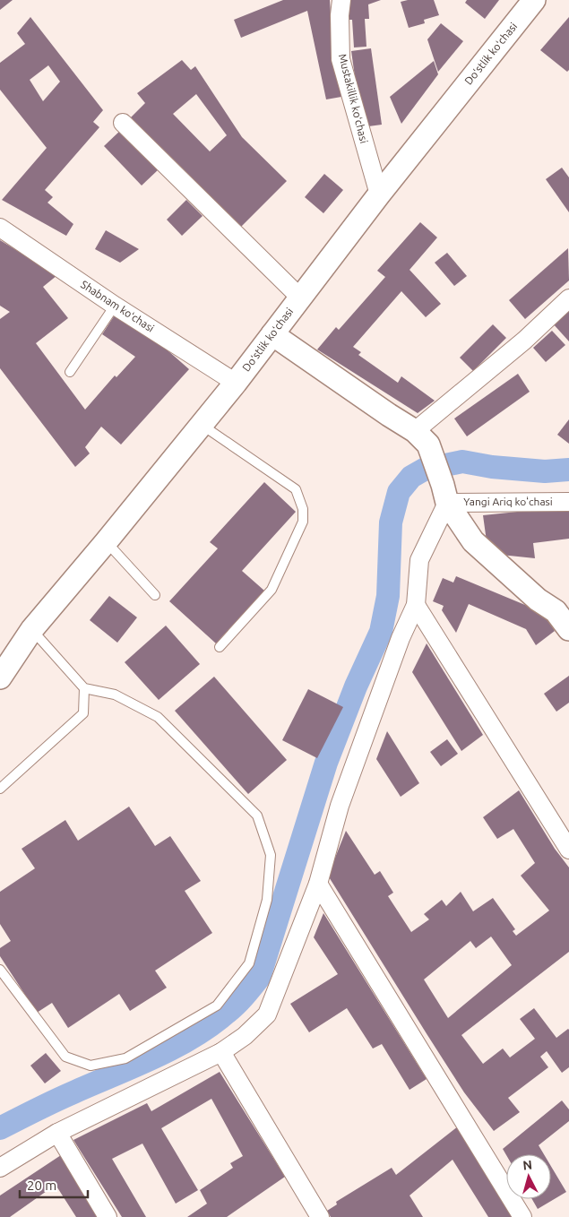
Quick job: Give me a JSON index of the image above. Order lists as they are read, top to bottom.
{
  "streets": {
    "street": [
      "Doʻstlik koʻchasi",
      "Mustakillik koʻchasi",
      "Shabnam koʻchasi",
      "Yangi Ariq koʻchasi"
    ]
  },
  "crossings": [
    ["Doʻstlik koʻchasi", "Mustakillik koʻchasi"],
    ["Doʻstlik koʻchasi", "Shabnam koʻchasi"]
  ],
  "scale_bar": "20 m",
  "north": "top"
}
